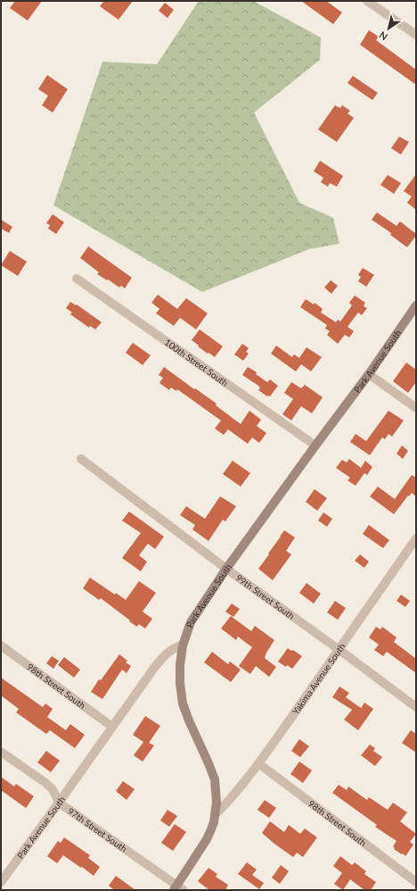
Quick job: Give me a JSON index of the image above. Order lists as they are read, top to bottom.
{
  "streets": {
    "main road": ["Park Avenue South", "Yakima Avenue South"],
    "street": [
      "100th Street South",
      "99th Street South",
      "98th Street South",
      "97th Street South"
    ]
  },
  "crossings": [
    ["Park Avenue South", "100th Street South"],
    ["Park Avenue South", "99th Street South"],
    ["Park Avenue South", "Yakima Avenue South"],
    ["Park Avenue South", "98th Street South"],
    ["Park Avenue South", "97th Street South"],
    ["99th Street South", "Yakima Avenue South"],
    ["Yakima Avenue South", "98th Street South"],
    ["Yakima Avenue South", "97th Street South"]
  ],
  "north": "bottom left"
}
